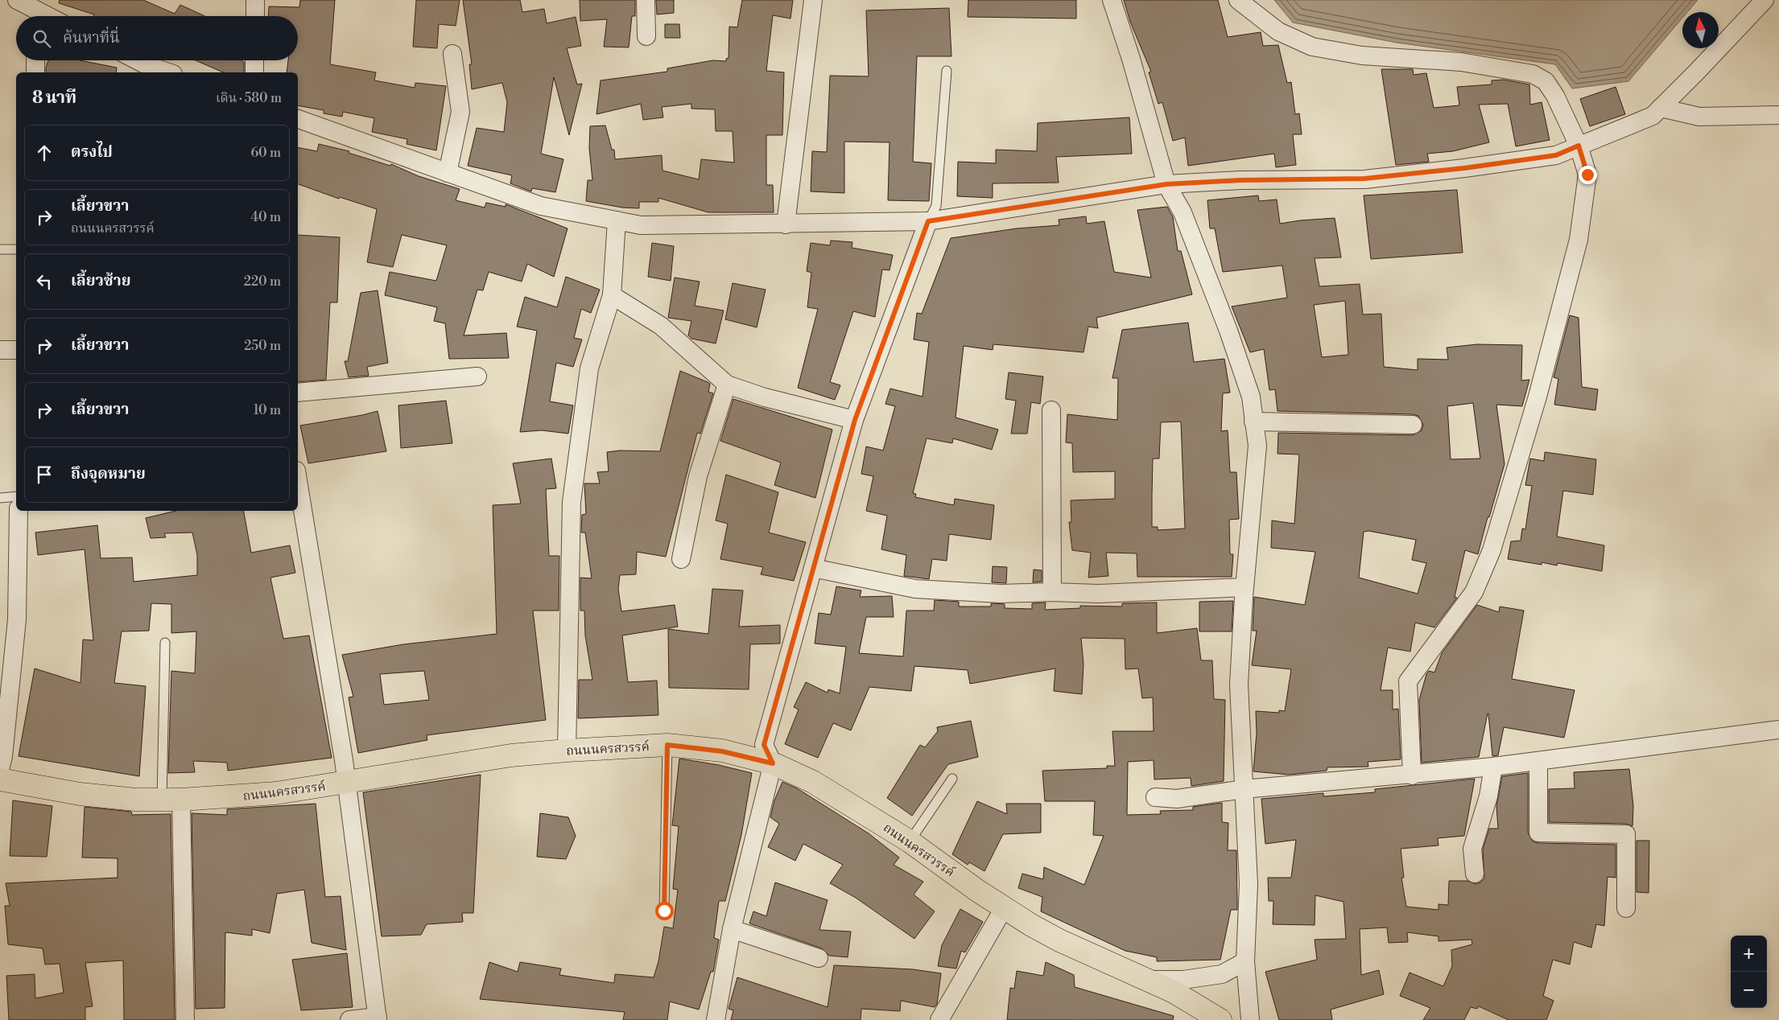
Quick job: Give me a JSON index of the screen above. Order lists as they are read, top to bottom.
{
  "streets": {
    "main road": ["ถนนนครสวรรค์"]
  },
  "north": "top",
  "page": {
    "search": "ค้นหาที่นี่",
    "heading": ["8 นาที", "เดิน · 580 m"],
    "list": [
      ["ตรงไป", "60 m"],
      ["เลี้ยวขวา", "ถนนนครสวรรค์", "40 m"],
      ["เลี้ยวซ้าย", "220 m"],
      ["เลี้ยวขวา", "250 m"],
      ["เลี้ยวขวา", "10 m"],
      "ถึงจุดหมาย"
    ],
    "map_buttons": ["+", "−"]
  }
}
